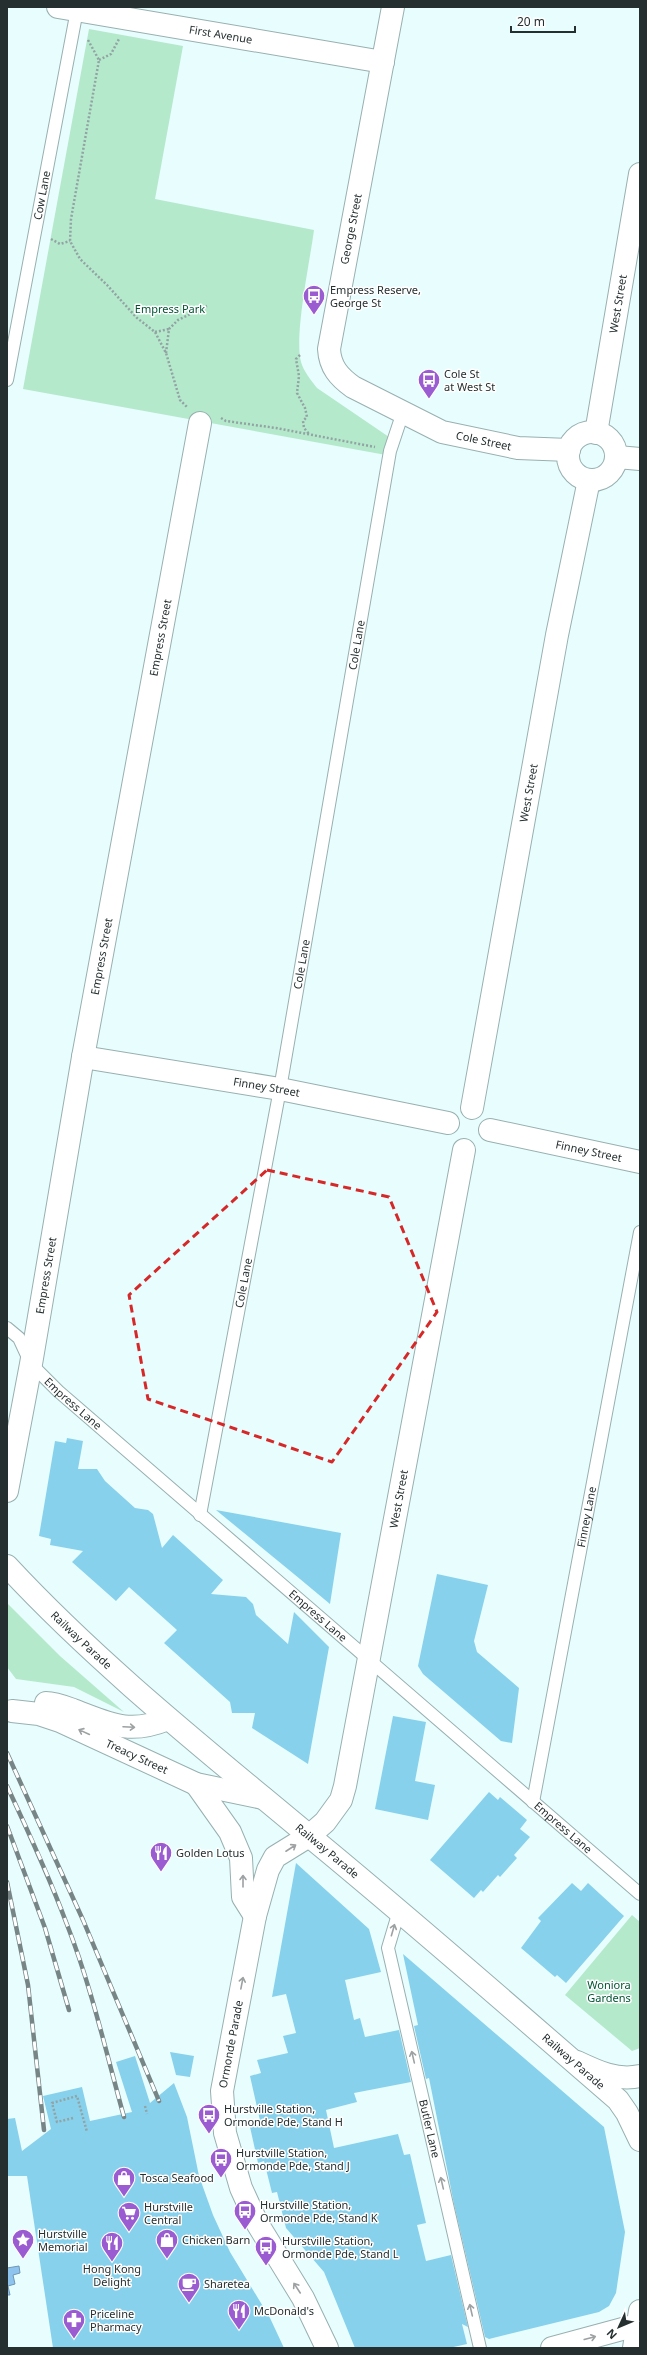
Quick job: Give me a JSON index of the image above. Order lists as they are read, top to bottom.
{
  "streets": {
    "street": [
      "First Avenue",
      "George Street",
      "West Street",
      "Cole Street",
      "Empress Street",
      "Finney Street",
      "Railway Parade",
      "Treacy Street",
      "Ormonde Parade"
    ],
    "lane": [
      "Cow Lane",
      "Cole Lane",
      "Empress Lane",
      "Finney Lane",
      "Butler Lane"
    ]
  },
  "crossings": [
    ["First Avenue", "Cow Lane"],
    ["First Avenue", "George Street"],
    ["George Street", "Cole Street"],
    ["George Street", "Cole Lane"],
    ["West Street", "Cole Street"],
    ["West Street", "Finney Street"],
    ["West Street", "Empress Lane"],
    ["West Street", "Railway Parade"],
    ["West Street", "Ormonde Parade"],
    ["Cole Street", "Cole Lane"],
    ["Empress Street", "Finney Street"],
    ["Empress Street", "Empress Lane"],
    ["Cole Lane", "Finney Street"],
    ["Cole Lane", "Empress Lane"],
    ["Empress Lane", "Finney Lane"],
    ["Railway Parade", "Treacy Street"],
    ["Railway Parade", "Ormonde Parade"],
    ["Railway Parade", "Butler Lane"]
  ],
  "one_way": ["Ormonde Parade", "Butler Lane"],
  "parks": ["Empress Park", "Woniora Gardens"],
  "places": {
    "bus stop": [
      "Empress Reserve, George St",
      "Cole St at West St",
      "Hurstville Station, Ormonde Pde, Stand H",
      "Hurstville Station, Ormonde Pde, Stand J",
      "Hurstville Station, Ormonde Pde, Stand K",
      "Hurstville Station, Ormonde Pde, Stand L"
    ],
    "restaurant": ["Golden Lotus", "Hong Kong Delight", "McDonald's"],
    "shop": ["Tosca Seafood", "Chicken Barn"],
    "supermarket": ["Hurstville Central"],
    "place": ["Hurstville Memorial"],
    "cafe": ["Sharetea"],
    "pharmacy": ["Priceline Pharmacy"]
  },
  "scale_bar": "20 m",
  "north": "bottom left"
}
